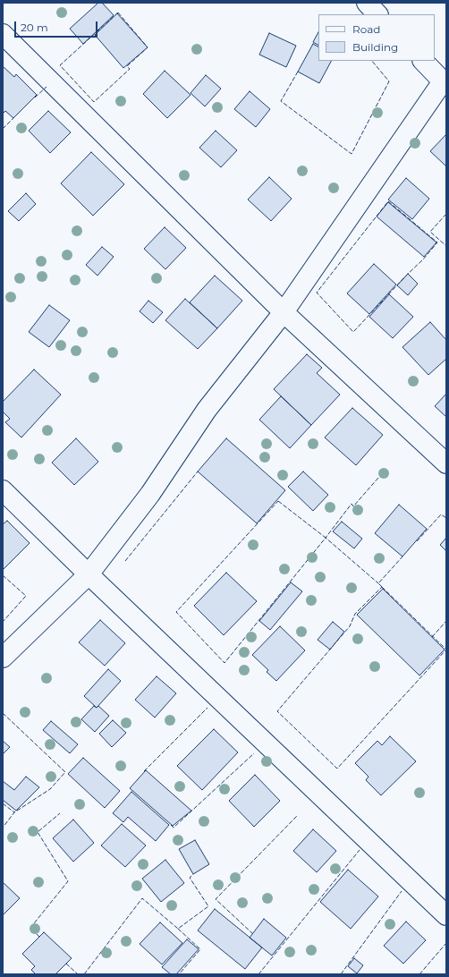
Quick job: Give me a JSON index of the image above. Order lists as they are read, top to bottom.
{
  "legend": ["Road", "Building"],
  "scale_bar": "20 m"
}
